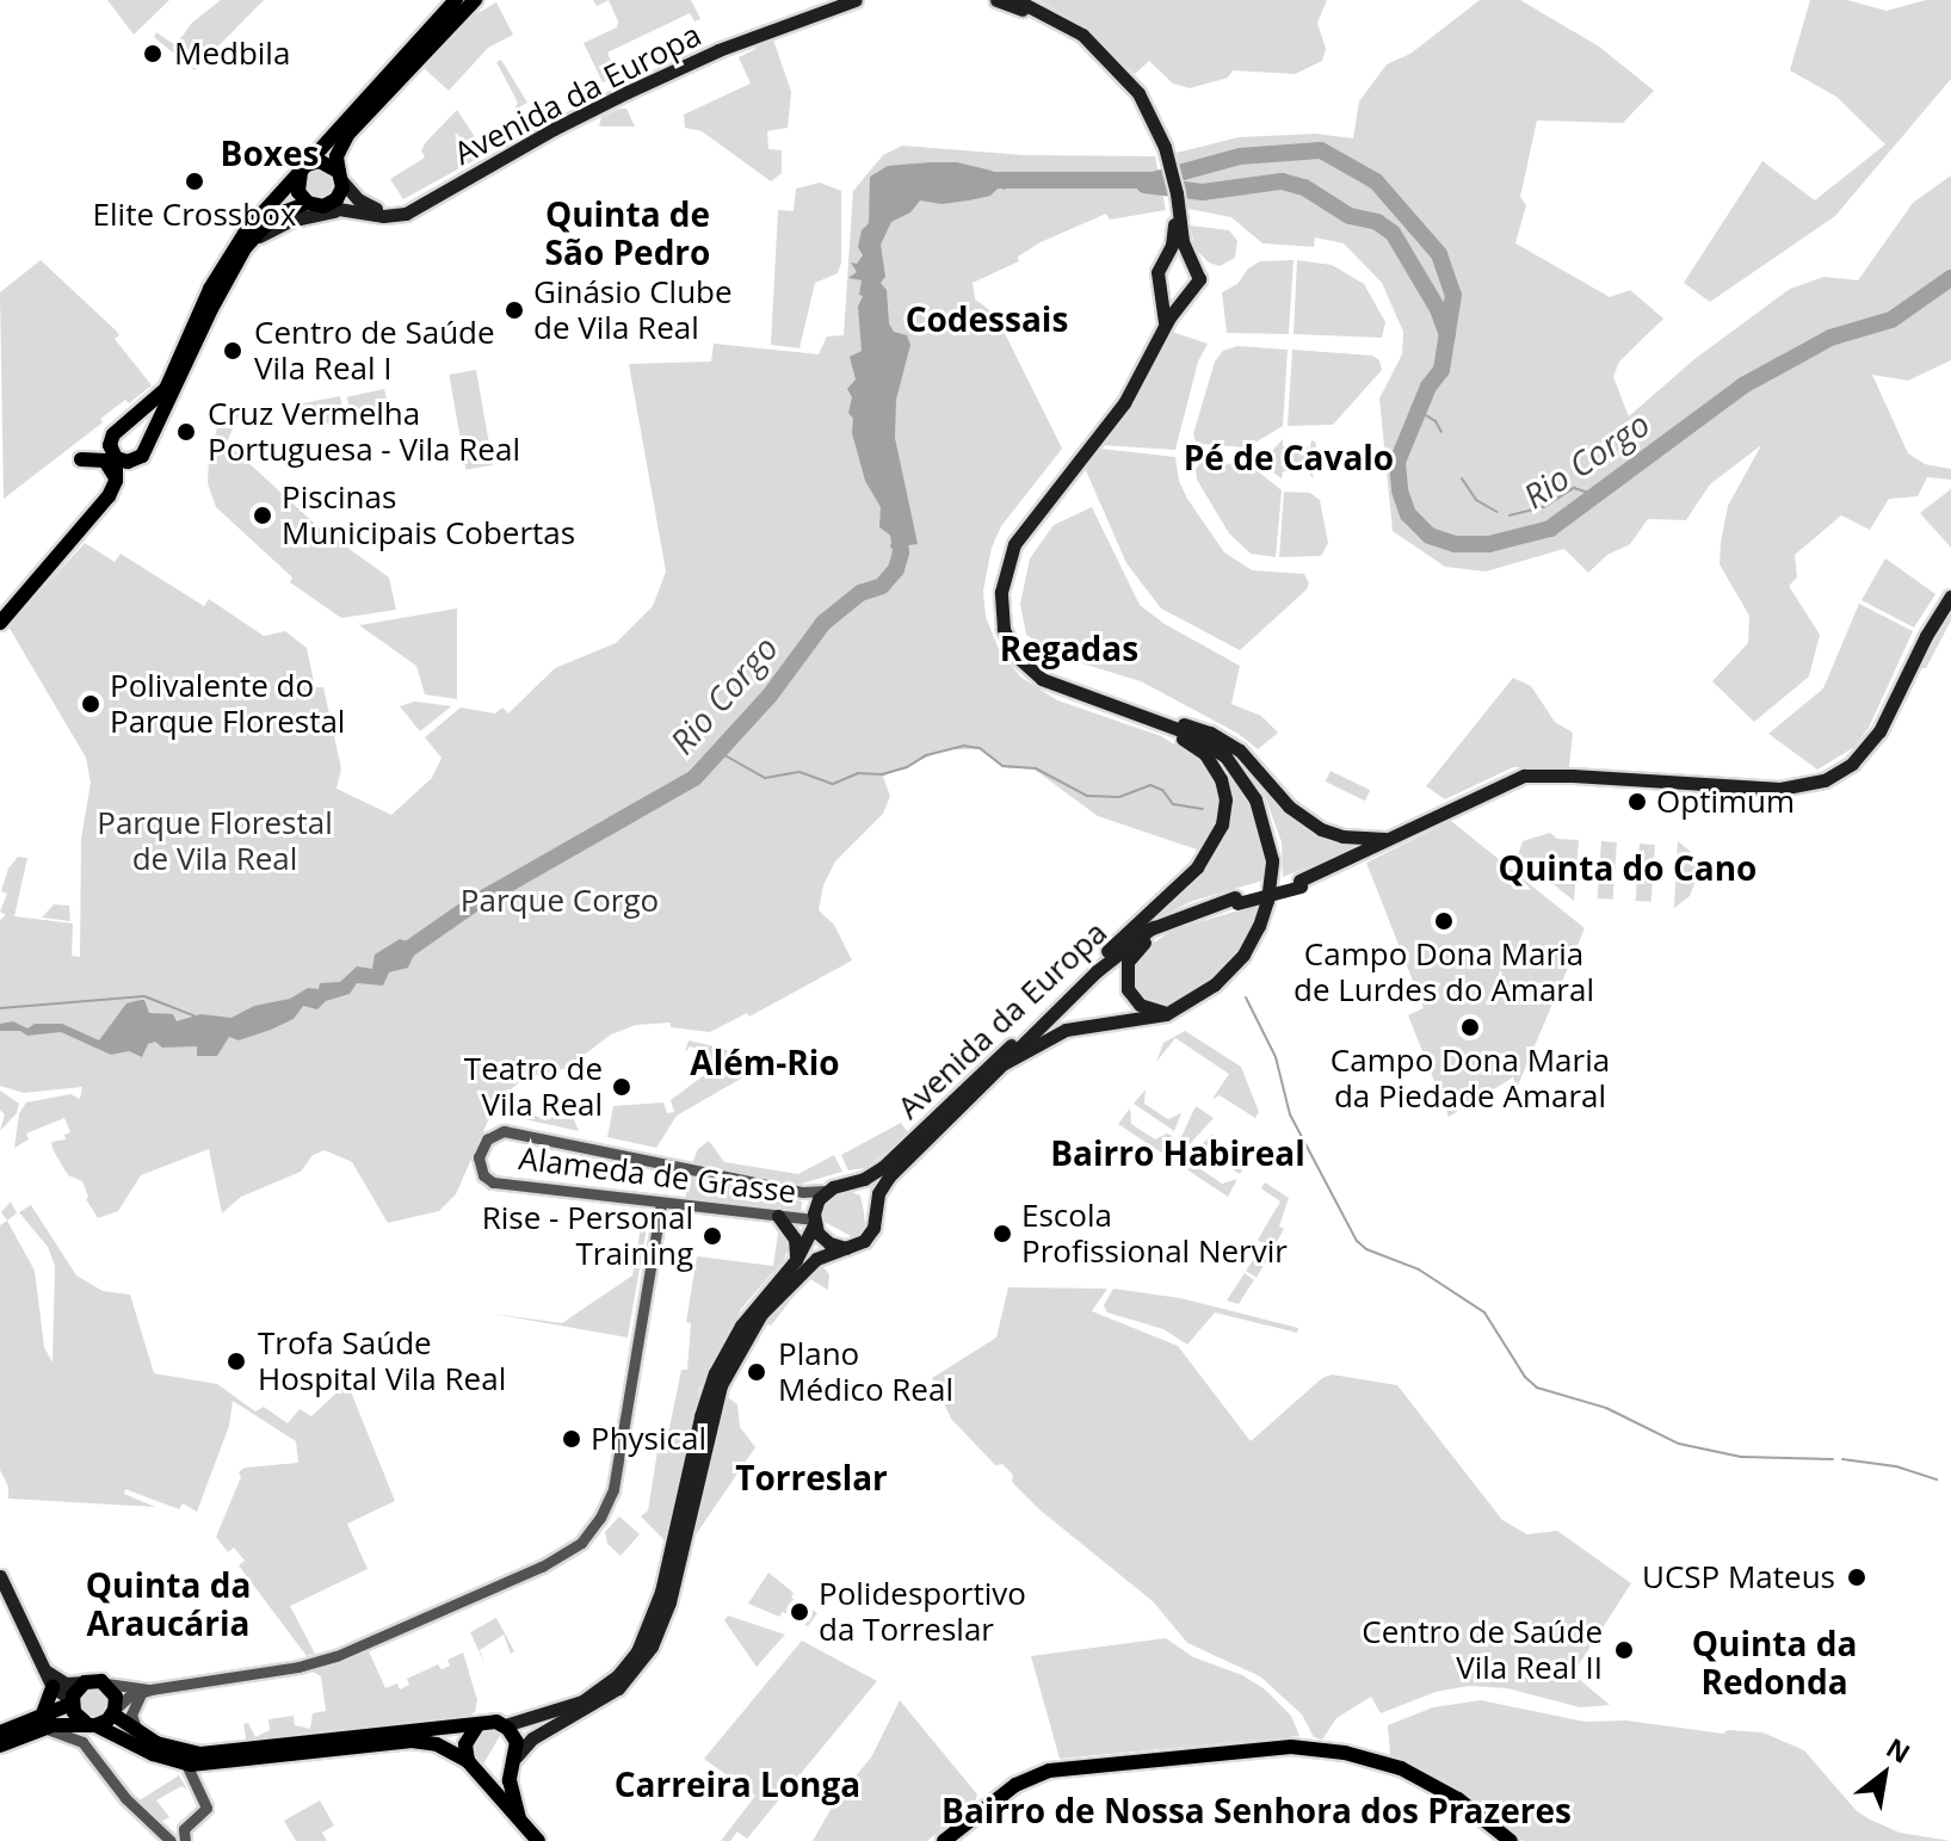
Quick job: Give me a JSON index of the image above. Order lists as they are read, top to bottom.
{
  "streets": {
    "main road": ["Avenida da Europa"],
    "street": ["Alameda de Grasse"]
  },
  "crossings": [
    ["Avenida da Europa", "Alameda de Grasse"]
  ],
  "districts": [
    "Boxes",
    "Quinta de São Pedro",
    "Codessais",
    "Pé de Cavalo",
    "Regadas",
    "Quinta do Cano",
    "Além-Rio",
    "Bairro Habireal",
    "Torreslar",
    "Quinta da Araucária",
    "Quinta da Redonda",
    "Carreira Longa",
    "Bairro de Nossa Senhora dos Prazeres"
  ],
  "water": ["Rio Corgo"],
  "parks": ["Parque Florestal de Vila Real", "Parque Corgo"],
  "places": [
    "Medbila",
    "Elite Crossbox",
    "Ginásio Clube de Vila Real",
    "Centro de Saúde Vila Real I",
    "Cruz Vermelha Portuguesa - Vila Real",
    "Piscinas Municipais Cobertas",
    "Polivalente do Parque Florestal",
    "Optimum",
    "Campo Dona Maria de Lurdes do Amaral",
    "Campo Dona Maria da Piedade Amaral",
    "Teatro de Vila Real",
    "Escola Profissional Nervir",
    "Rise - Personal Training",
    "Trofa Saúde Hospital Vila Real",
    "Plano Médico Real",
    "Physical",
    "UCSP Mateus",
    "Polidesportivo da Torreslar",
    "Centro de Saúde Vila Real II"
  ],
  "north": "top right"
}
